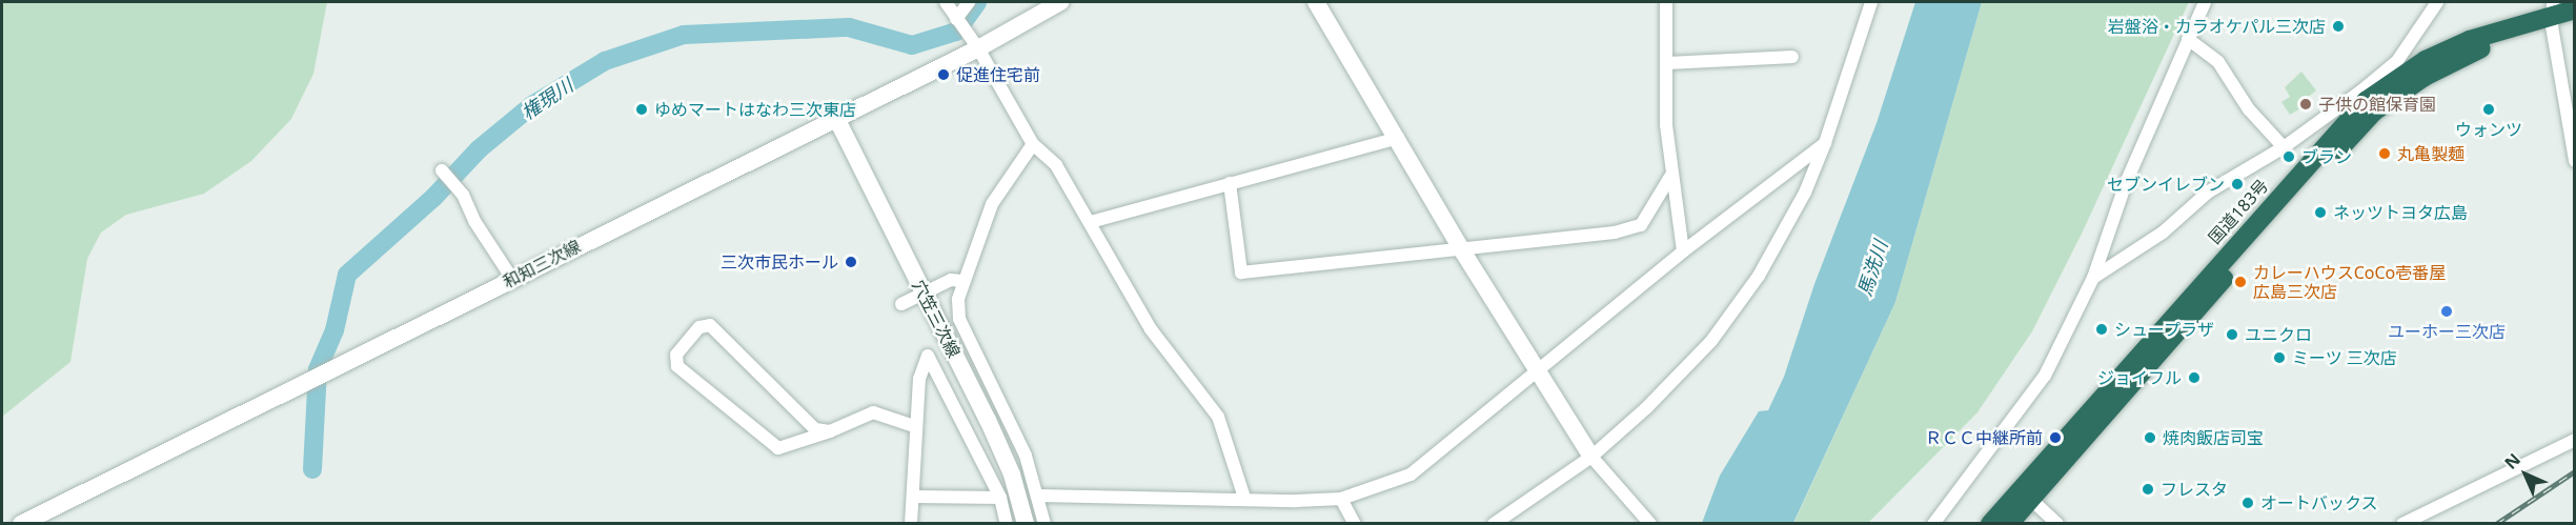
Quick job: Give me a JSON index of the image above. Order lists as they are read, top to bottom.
{
  "streets": {
    "highway": ["国道183号"],
    "main road": ["和知三次線", "穴笠三次線"]
  },
  "crossings": [
    ["和知三次線", "穴笠三次線"]
  ],
  "water": ["権現川", "馬洗川"],
  "places": [
    "岩盤浴・カラオケパル三次店",
    "促進住宅前",
    "子供の館保育園",
    "ゆめマートはなわ三次東店",
    "ウォンツ",
    "丸亀製麺",
    "ブラン",
    "セブンイレブン",
    "ネッツトヨタ広島",
    "三次市民ホール",
    "カレーハウスCoCo壱番屋 広島三次店",
    "ユーホー三次店",
    "シュープラザ",
    "ユニクロ",
    "ミーツ 三次店",
    "ジョイフル",
    "ＲＣＣ中継所前",
    "焼肉飯店司宝",
    "フレスタ",
    "オートバックス"
  ],
  "north": "top left"
}
